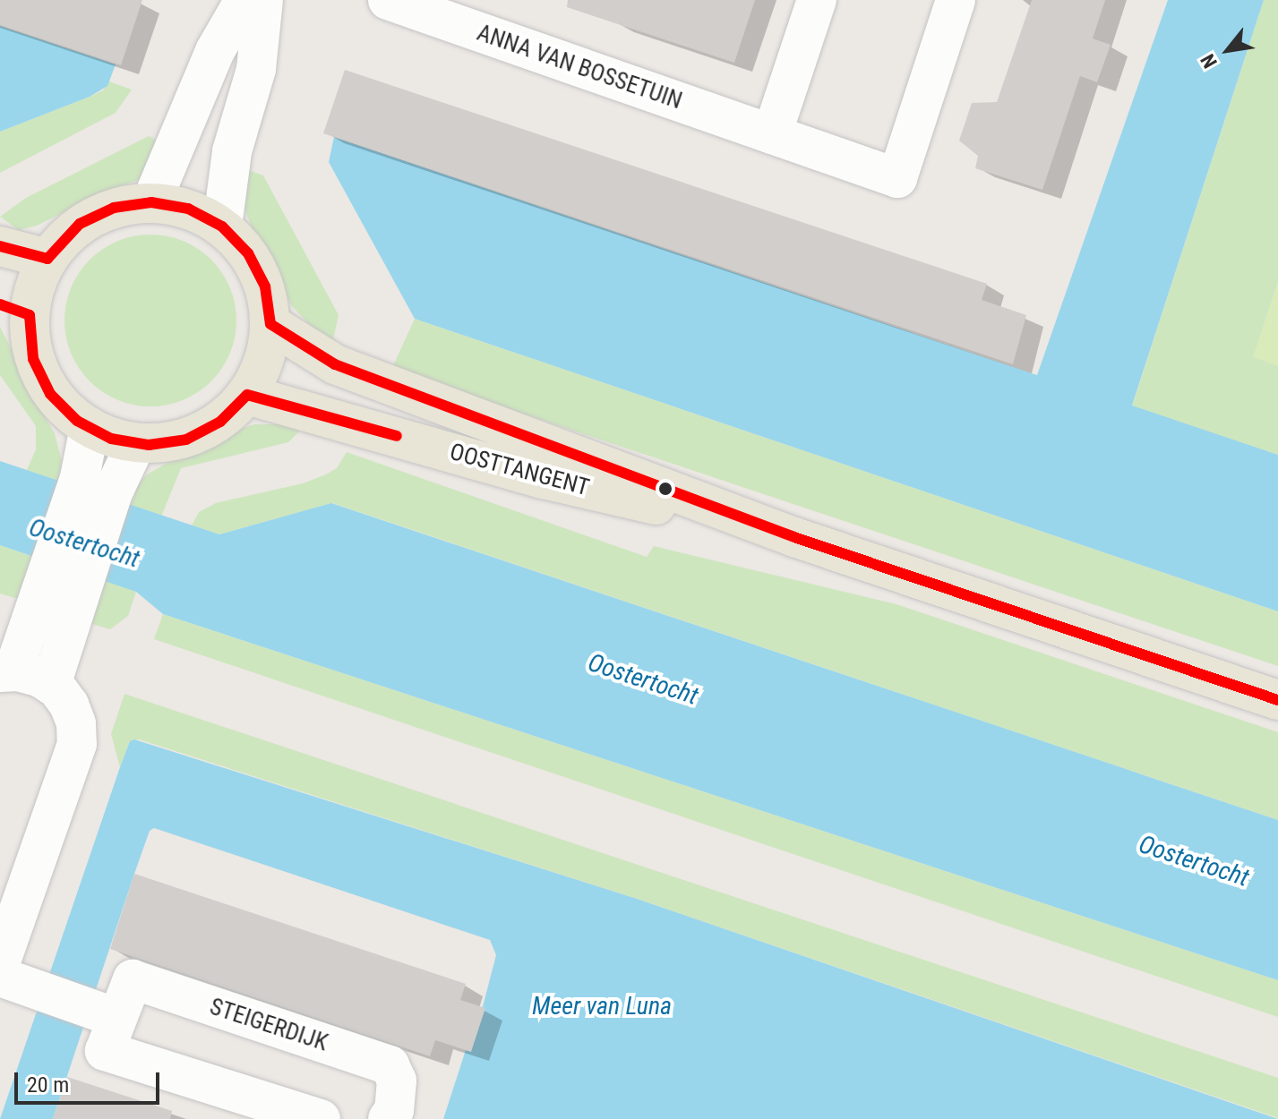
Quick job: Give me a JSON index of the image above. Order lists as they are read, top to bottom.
{
  "streets": {
    "main road": ["OOSTTANGENT"],
    "street": ["ANNA VAN BOSSETUIN", "STEIGERDIJK"]
  },
  "water": ["Oostertocht", "Meer van Luna"],
  "scale_bar": "20 m",
  "north": "bottom left"
}
